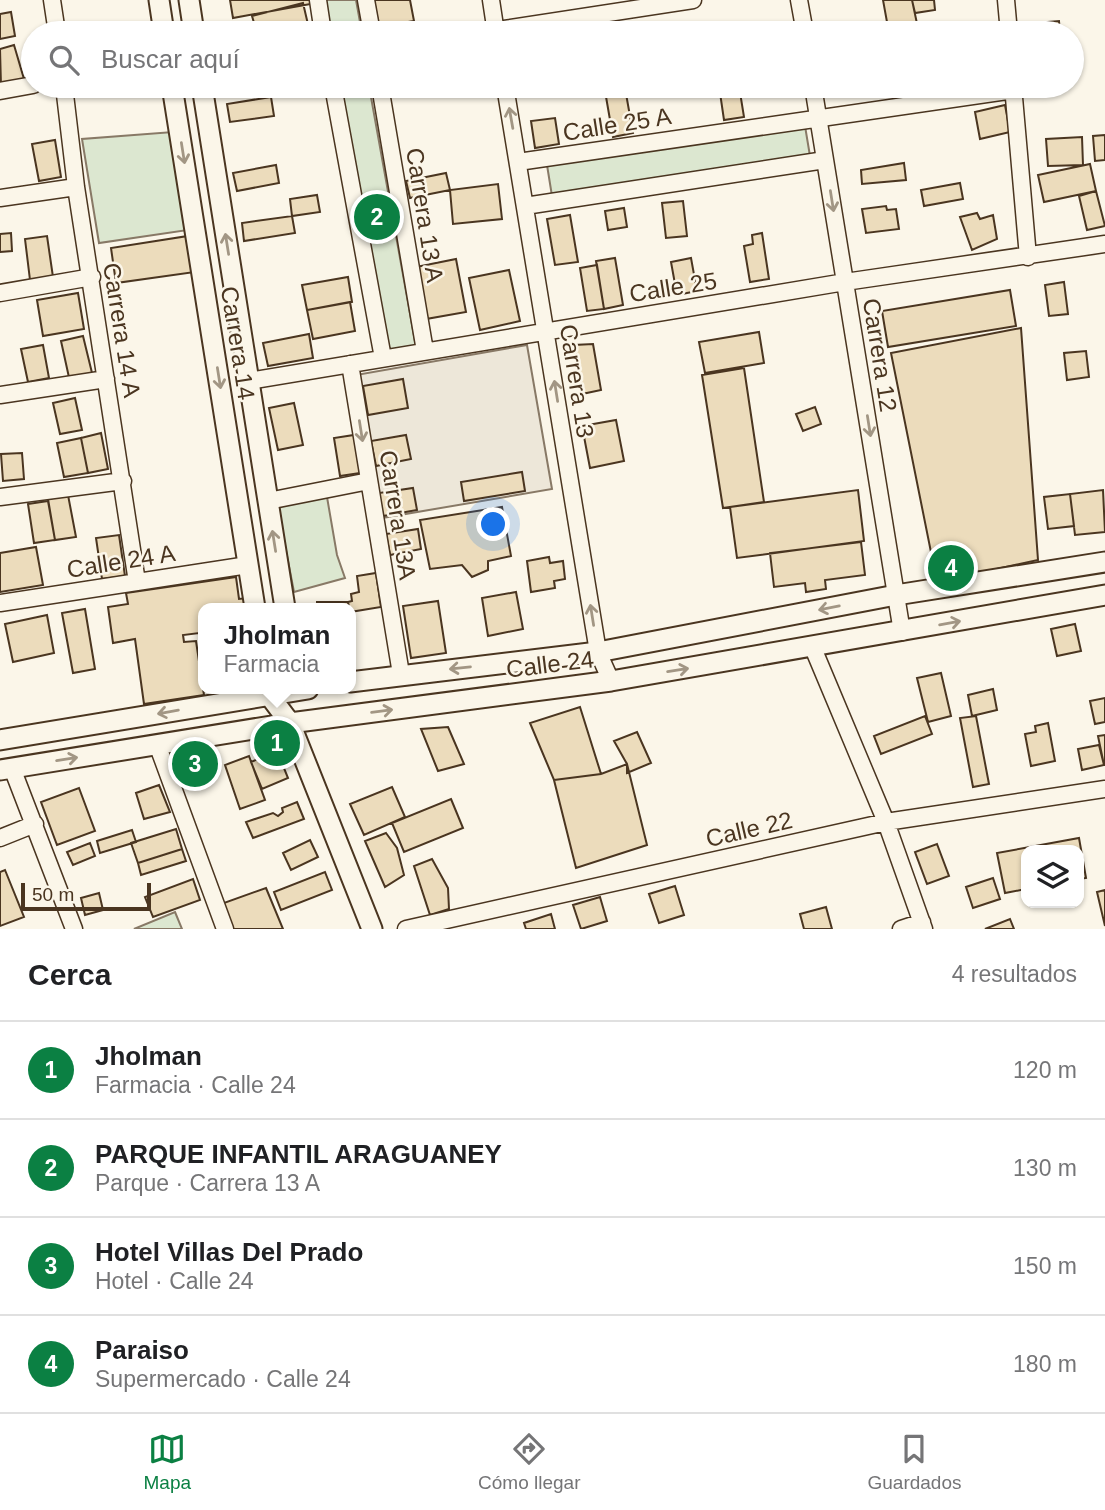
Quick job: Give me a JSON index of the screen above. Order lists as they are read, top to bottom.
{
  "streets": {
    "street": [
      "Calle 25 A",
      "Carrera 13 A",
      "Calle 25",
      "Carrera 14 A",
      "Carrera 14",
      "Carrera 12",
      "Carrera 13",
      "Carrera 13A",
      "Calle 24 A",
      "Calle 24",
      "Calle 22"
    ]
  },
  "crossings": [
    ["Calle 25 A", "Carrera 12"],
    ["Calle 25 A", "Carrera 13"],
    ["Carrera 13 A", "Calle 25"],
    ["Calle 25", "Carrera 14"],
    ["Calle 25", "Carrera 12"],
    ["Calle 25", "Carrera 13"],
    ["Calle 25", "Carrera 13A"],
    ["Carrera 14 A", "Calle 24 A"],
    ["Carrera 14", "Calle 24 A"],
    ["Carrera 12", "Calle 24"],
    ["Carrera 13", "Calle 24"],
    ["Carrera 13A", "Calle 24"]
  ],
  "one_way": ["Carrera 12", "Carrera 13", "Carrera 13A"],
  "scale_bar": "50 m",
  "page": {
    "search": "Buscar aquí",
    "pins": [
      "2",
      "4",
      "1",
      "3"
    ],
    "popup": ["Jholman", "Farmacia"],
    "scale": "50 m",
    "heading": ["Cerca", "4 resultados"],
    "list": [
      {
        "mark": "1",
        "name": "Jholman",
        "note": "Farmacia · Calle 24",
        "value": "120 m"
      },
      {
        "mark": "2",
        "name": "PARQUE INFANTIL ARAGUANEY",
        "note": "Parque · Carrera 13 A",
        "value": "130 m"
      },
      {
        "mark": "3",
        "name": "Hotel Villas Del Prado",
        "note": "Hotel · Calle 24",
        "value": "150 m"
      },
      {
        "mark": "4",
        "name": "Paraiso",
        "note": "Supermercado · Calle 24",
        "value": "180 m"
      }
    ],
    "nav": ["Mapa", "Cómo llegar", "Guardados"]
  }
}
